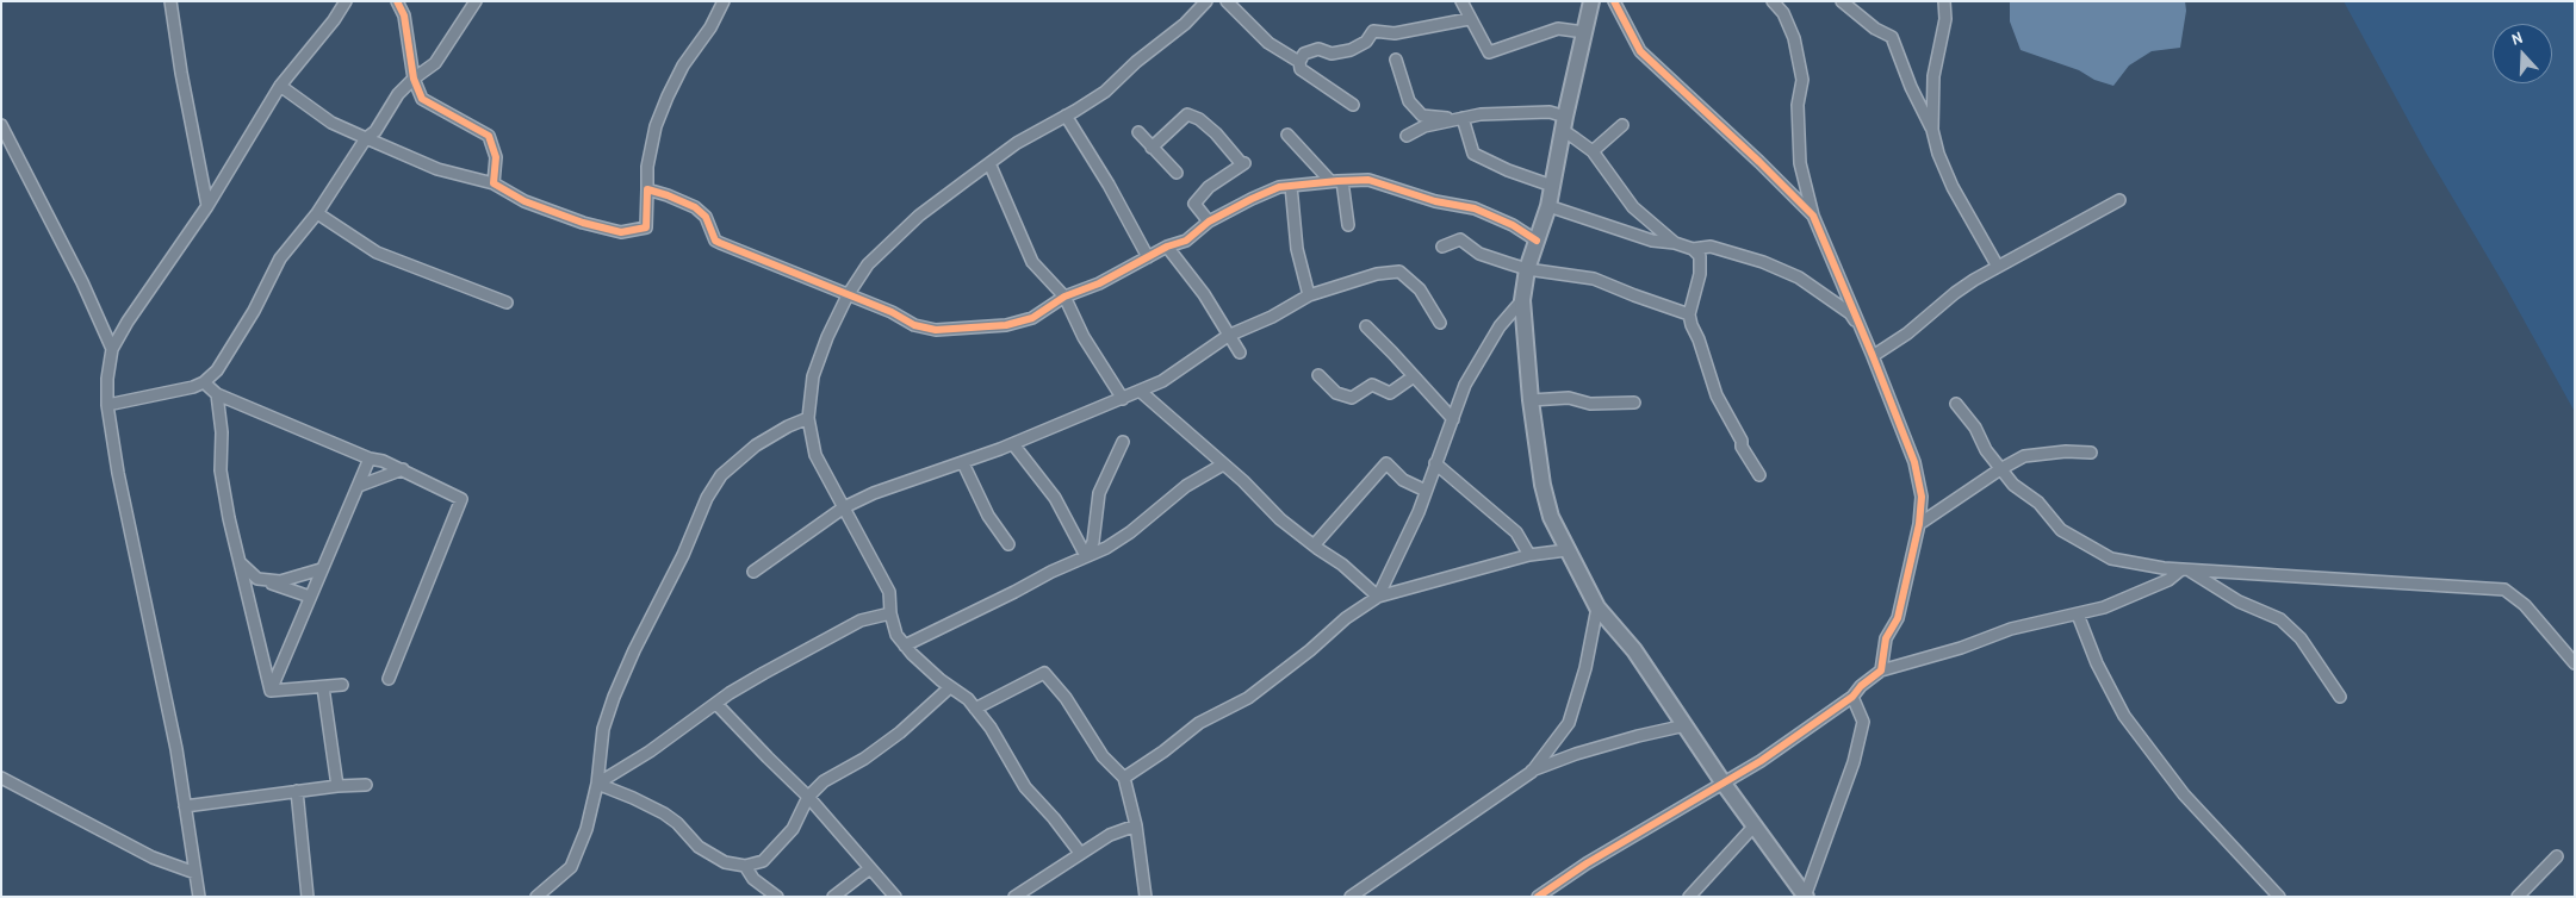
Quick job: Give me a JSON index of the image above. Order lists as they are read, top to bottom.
{
  "north": "top"
}
